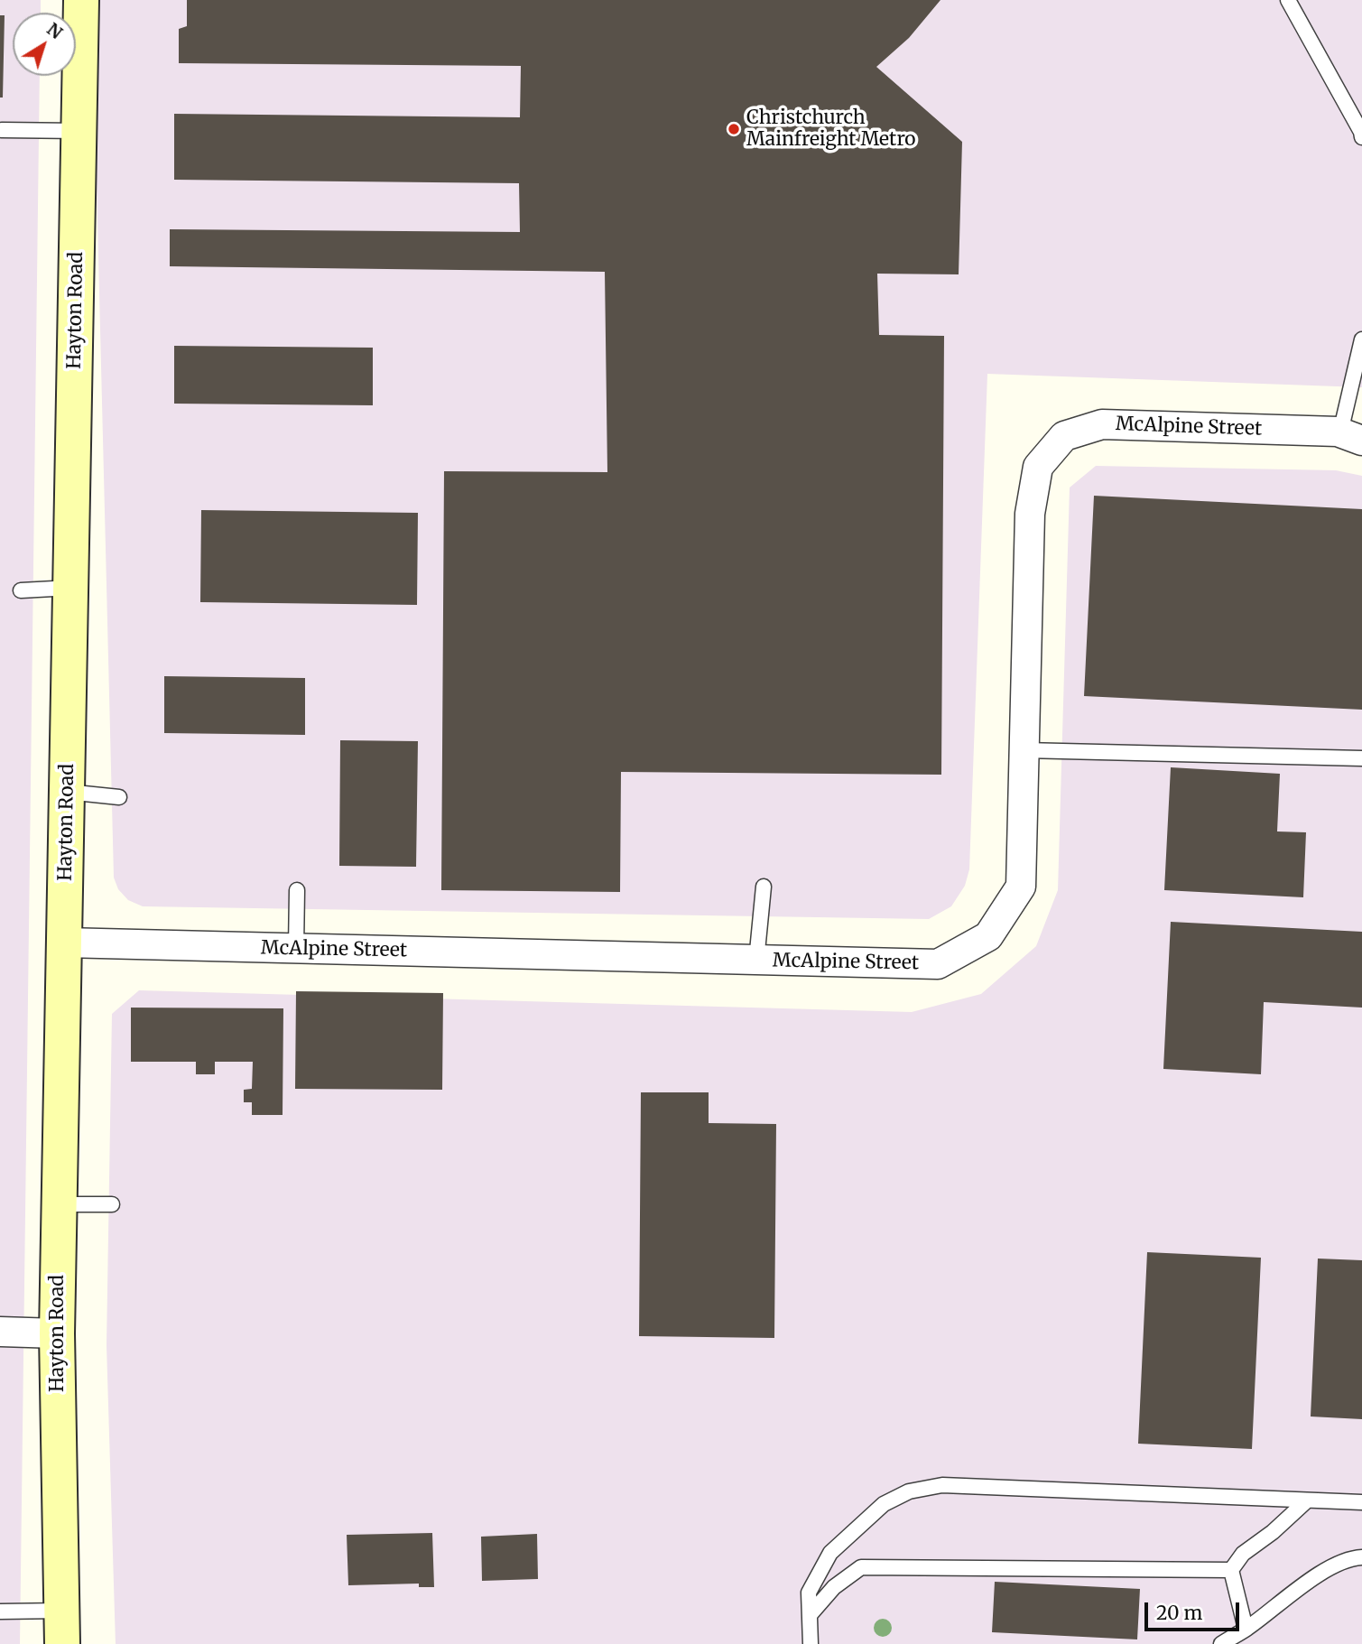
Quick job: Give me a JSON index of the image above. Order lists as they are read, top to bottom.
{
  "streets": {
    "street": ["Hayton Road", "McAlpine Street"]
  },
  "crossings": [
    ["Hayton Road", "McAlpine Street"]
  ],
  "places": ["Christchurch Mainfreight Metro"],
  "scale_bar": "20 m",
  "north": "top right"
}
